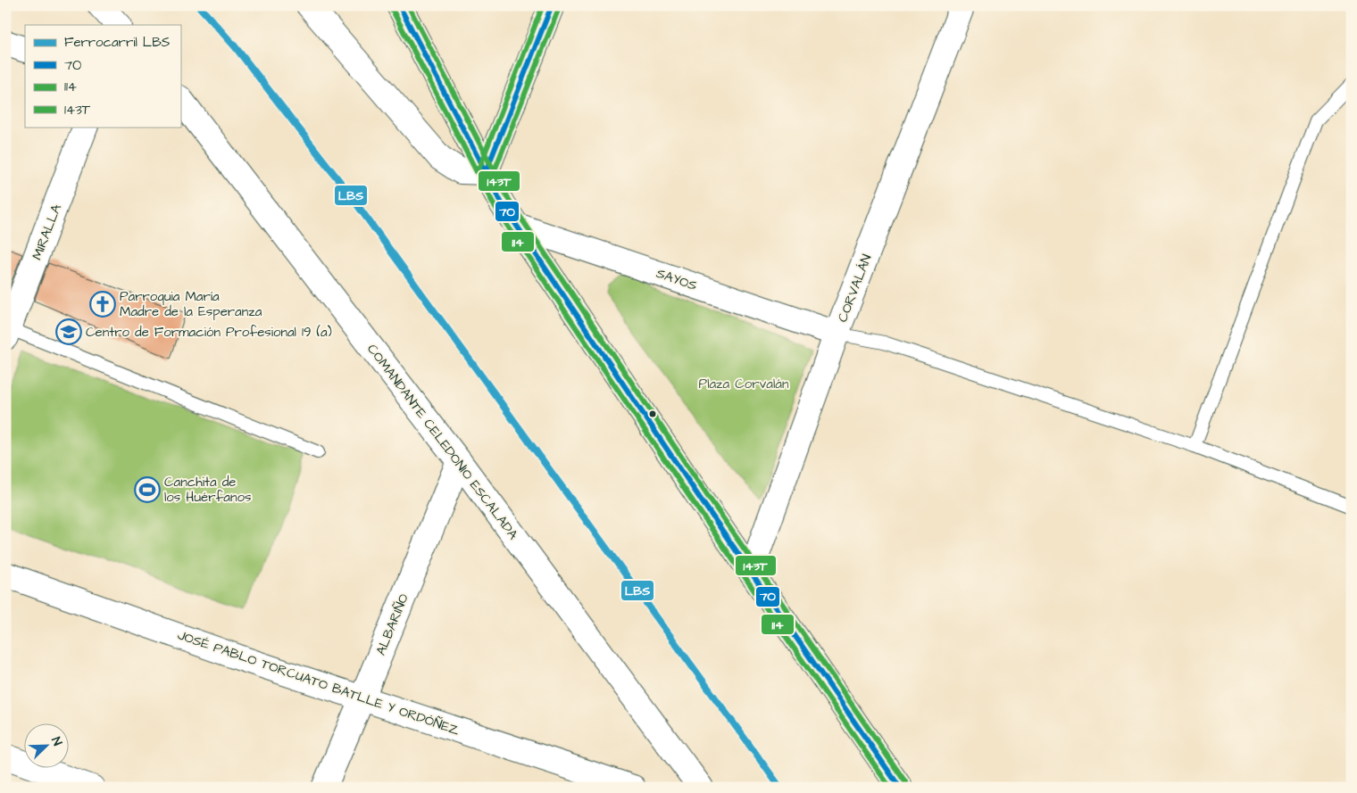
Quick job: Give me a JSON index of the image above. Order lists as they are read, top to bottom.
{
  "streets": {
    "street": [
      "MIRALLA",
      "SAYOS",
      "CORVALÁN",
      "COMANDANTE CELEDONIO ESCALADA",
      "ALBARIÑO",
      "JOSÉ PABLO TORCUATO BATLLE Y ORDÓÑEZ"
    ]
  },
  "crossings": [
    ["SAYOS", "CORVALÁN"],
    ["COMANDANTE CELEDONIO ESCALADA", "ALBARIÑO"],
    ["ALBARIÑO", "JOSÉ PABLO TORCUATO BATLLE Y ORDÓÑEZ"]
  ],
  "parks": ["Plaza Corvalán"],
  "places": {
    "church": ["Parroquia María Madre de la Esperanza"],
    "school or university": ["Centro de Formación Profesional 19 (a)"],
    "sports": ["Canchita de los Huérfanos"]
  },
  "lines": [
    "rail line LBS",
    "transit line 7O",
    "transit line 143T",
    "transit line 114"
  ],
  "legend": [
    "Ferrocarril LBS",
    "7O",
    "114",
    "143T"
  ],
  "north": "top right"
}
